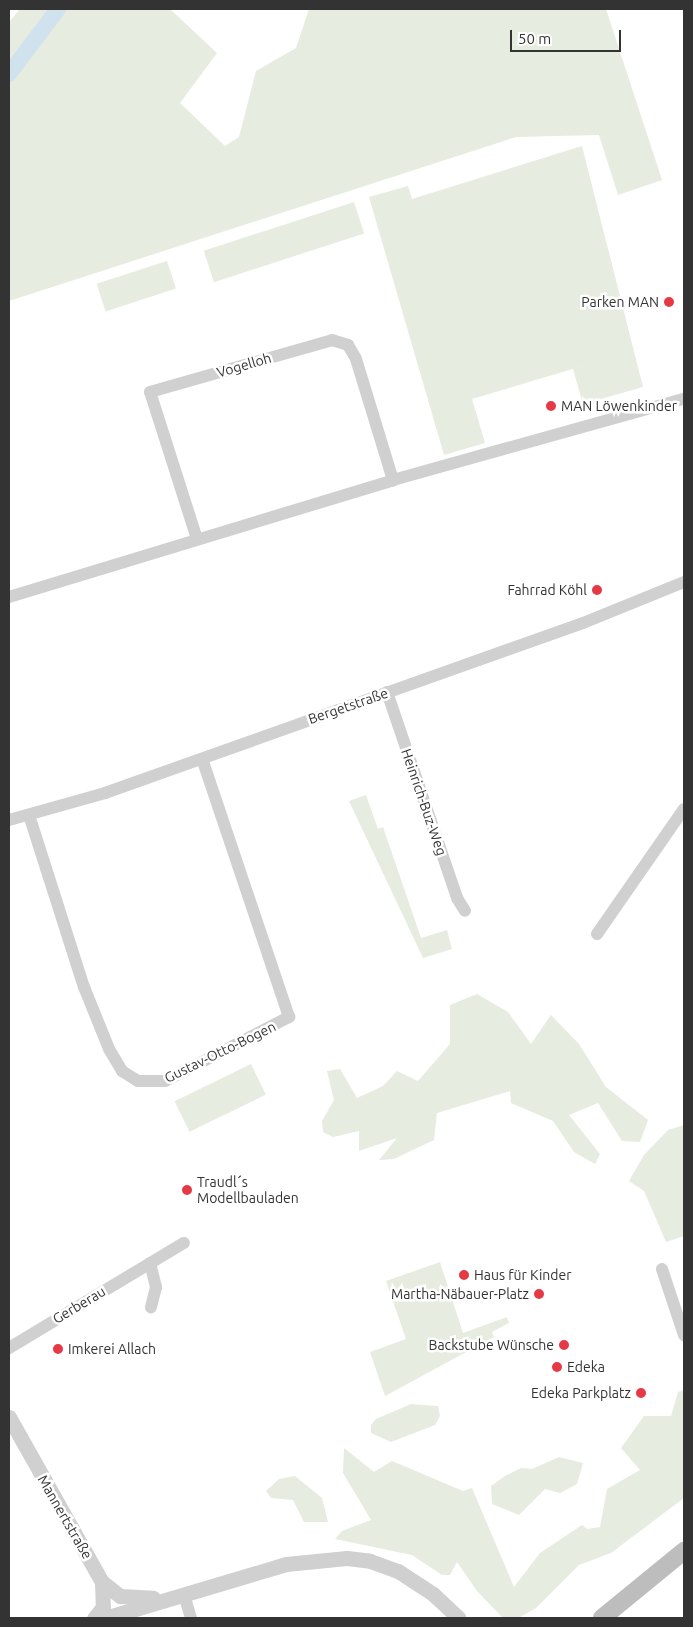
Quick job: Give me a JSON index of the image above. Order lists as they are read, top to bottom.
{
  "streets": {
    "street": [
      "Vogelloh",
      "Bergetstraße",
      "Heinrich-Buz-Weg",
      "Gustav-Otto-Bogen",
      "Gerberau",
      "Mannertstraße"
    ]
  },
  "crossings": [
    ["Bergetstraße", "Heinrich-Buz-Weg"],
    ["Bergetstraße", "Gustav-Otto-Bogen"]
  ],
  "places": [
    "Parken MAN",
    "MAN Löwenkinder",
    "Fahrrad Köhl",
    "Traudl´s Modellbauladen",
    "Haus für Kinder",
    "Martha-Näbauer-Platz",
    "Backstube Wünsche",
    "Imkerei Allach",
    "Edeka",
    "Edeka Parkplatz"
  ],
  "scale_bar": "50 m"
}
